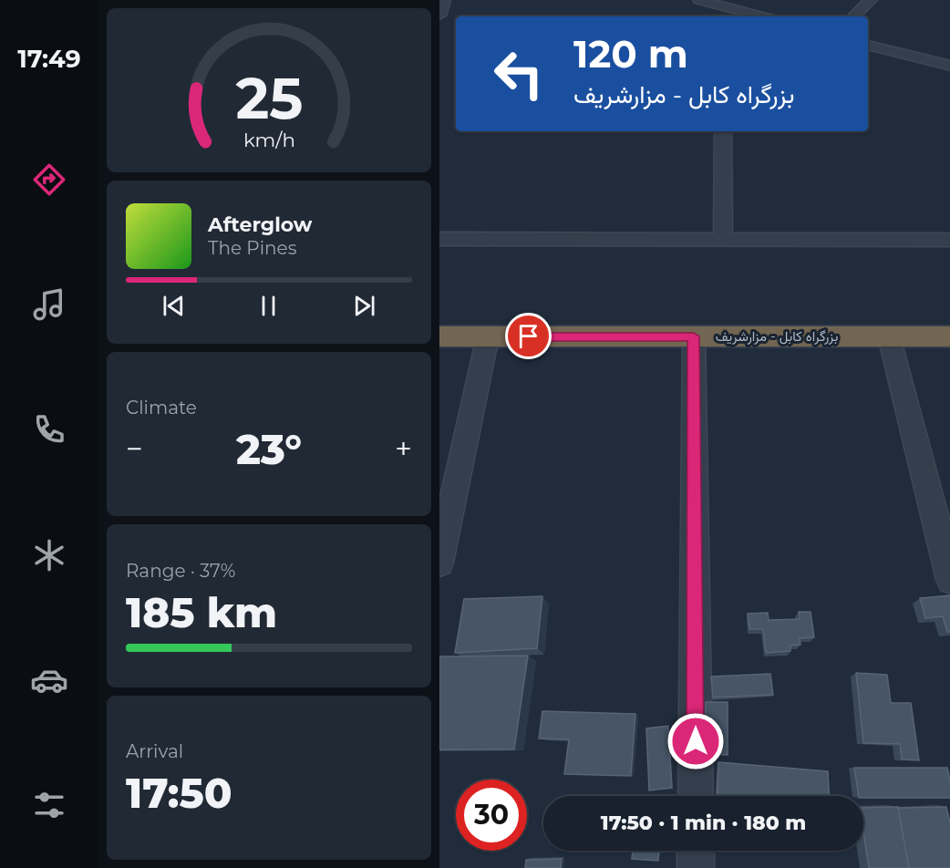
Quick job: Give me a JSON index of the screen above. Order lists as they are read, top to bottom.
{
  "streets": {
    "highway": ["بزرگراه کابل - مزارشریف"]
  },
  "page": {
    "tabs": "17:49",
    "turn": ["120 m", "بزرگراه کابل - مزارشریف"],
    "song": ["Afterglow", "The Pines"],
    "tile": [
      "Climate",
      ["Range · 37%", "185 km"],
      ["Arrival", "17:50"]
    ],
    "heat": ["−", "23°", "+"],
    "limit": "30",
    "trip": "17:50 · 1 min · 180 m",
    "gauge": ["25", "km/h"]
  }
}
